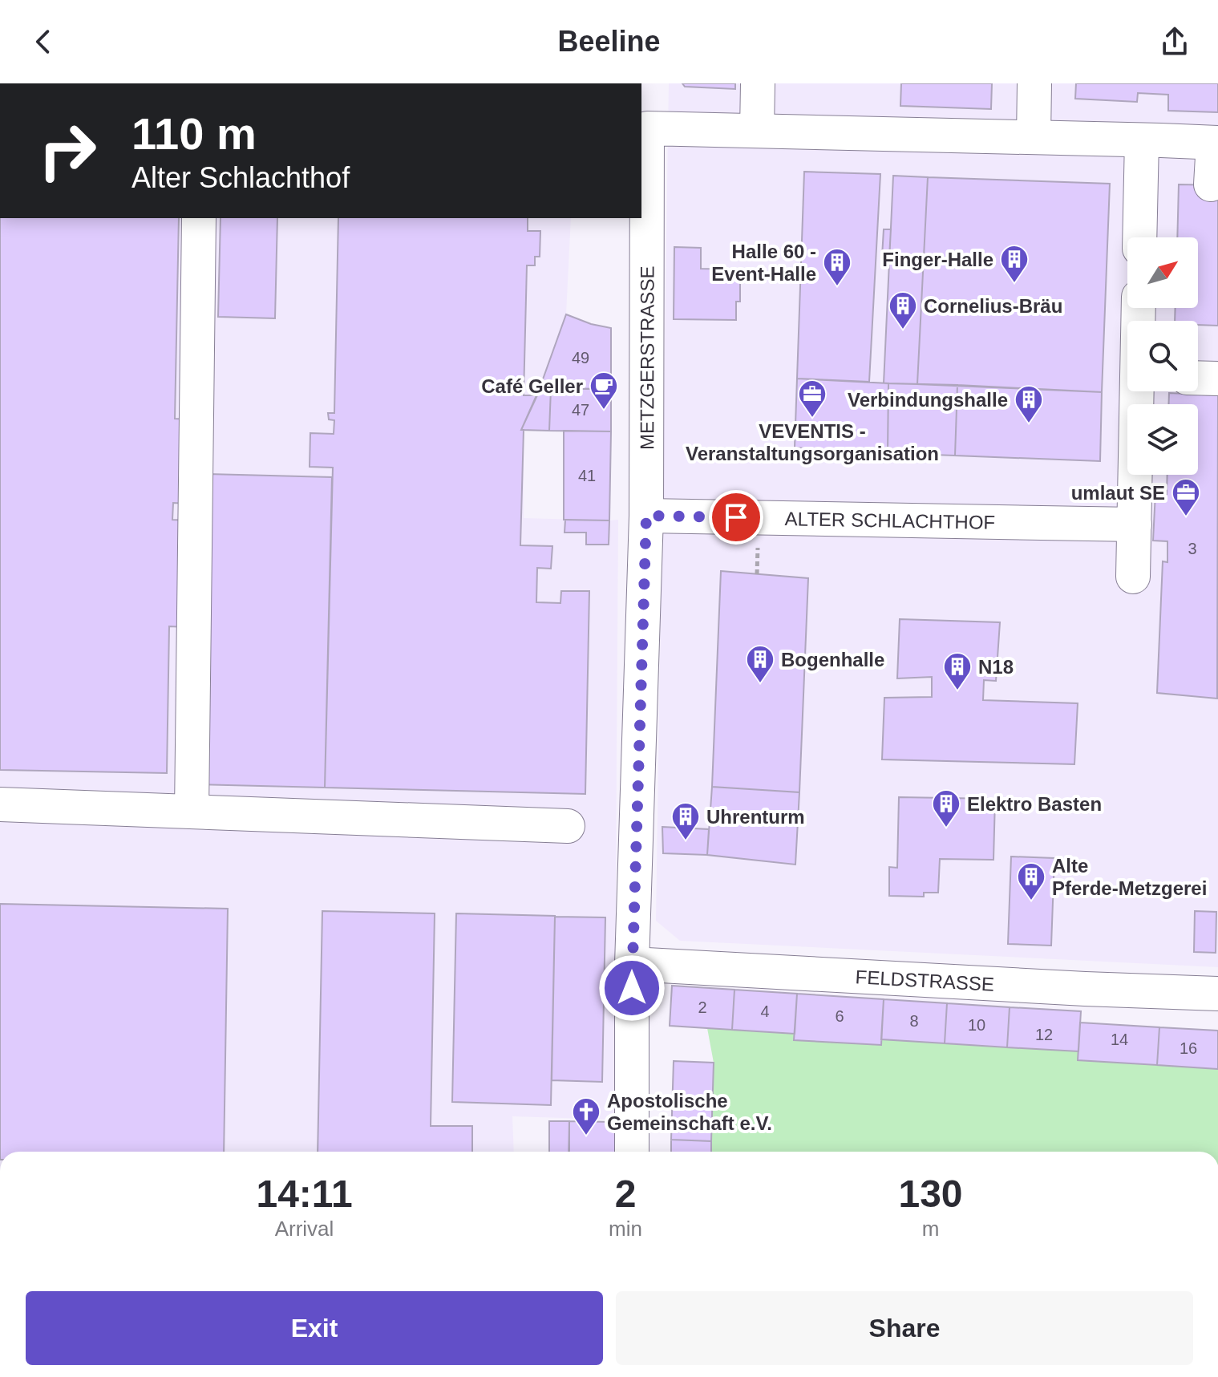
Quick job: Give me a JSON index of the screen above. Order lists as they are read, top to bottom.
{
  "streets": {
    "street": ["METZGERSTRASSE", "ALTER SCHLACHTHOF", "FELDSTRASSE"]
  },
  "crossings": [
    ["METZGERSTRASSE", "ALTER SCHLACHTHOF"],
    ["METZGERSTRASSE", "FELDSTRASSE"]
  ],
  "places": {
    "building": [
      "Finger-Halle",
      "Halle 60 - Event-Halle",
      "Cornelius-Bräu",
      "Verbindungshalle",
      "Bogenhalle",
      "N18",
      "Elektro Basten",
      "Uhrenturm",
      "Alte Pferde-Metzgerei"
    ],
    "cafe": ["Café Geller"],
    "office": ["VEVENTIS - Veranstaltungsorganisation", "umlaut SE"],
    "church": ["Apostolische Gemeinschaft e.V."]
  },
  "house_numbers": [
    "49",
    "47",
    "41",
    "3",
    "2",
    "4",
    "6",
    "8",
    "10",
    "12",
    "14",
    "16"
  ],
  "north": "top right",
  "page": {
    "header": "Beeline",
    "turn": ["110 m", "Alter Schlachthof"],
    "eta": [
      "14:11",
      "Arrival",
      "2",
      "min",
      "130",
      "m"
    ],
    "buttons": ["Exit", "Share"]
  }
}
